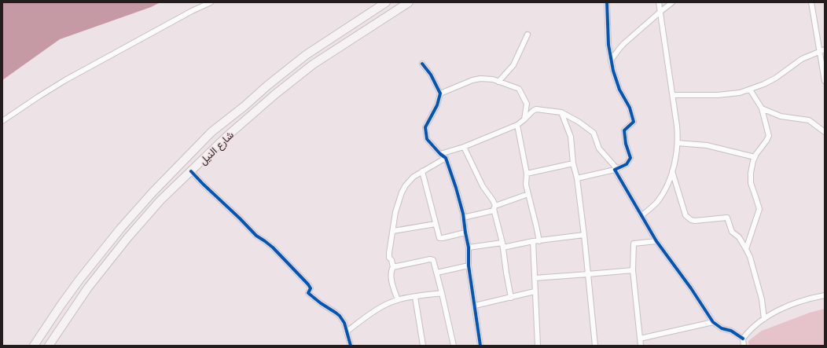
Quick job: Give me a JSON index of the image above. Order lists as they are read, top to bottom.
{
  "streets": {
    "main road": ["شارع النيل"]
  }
}
